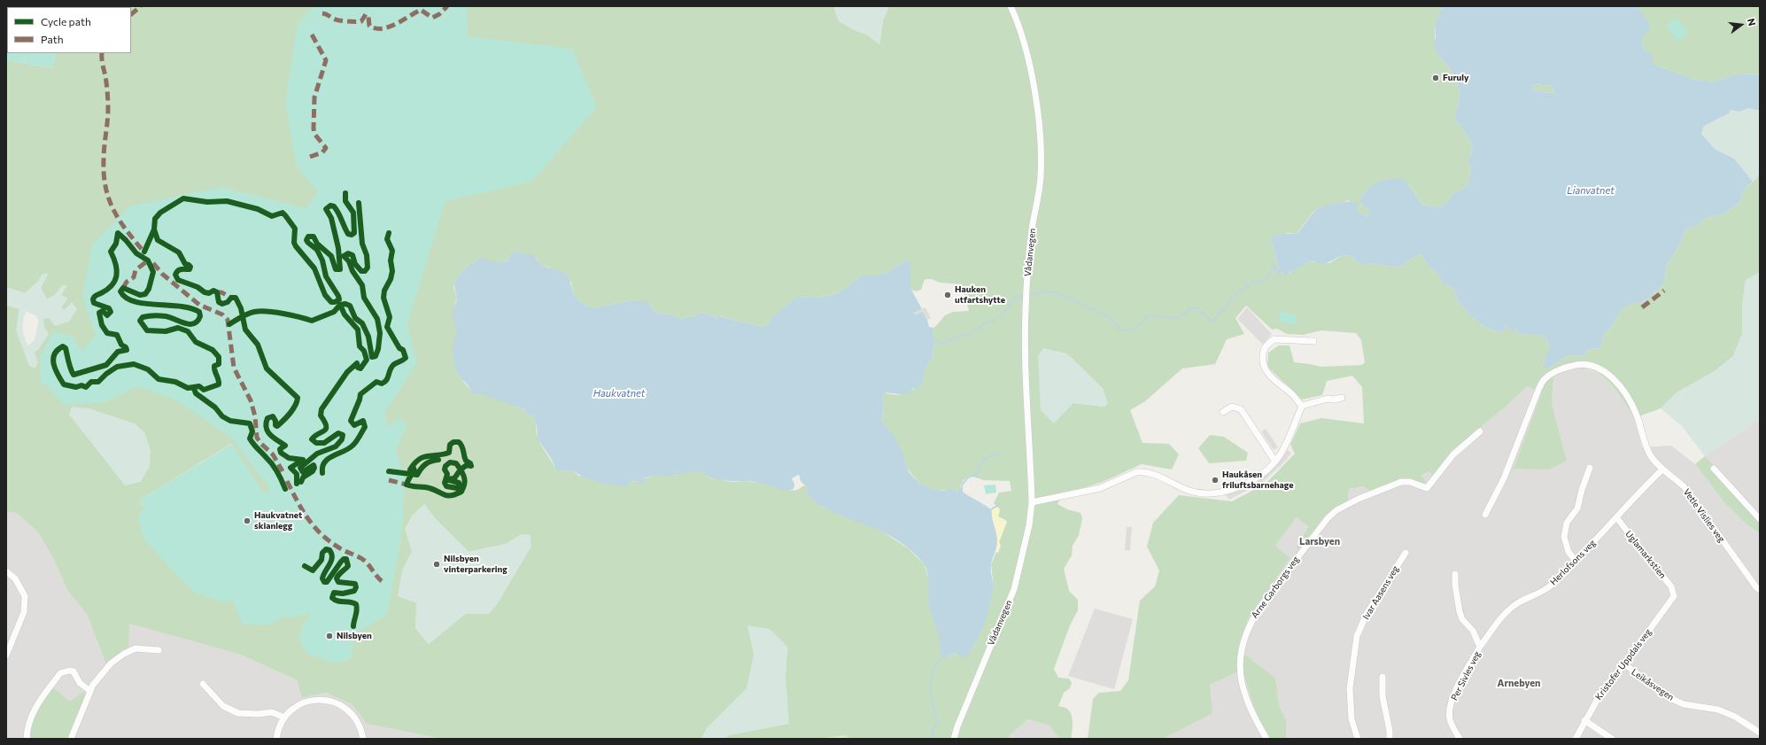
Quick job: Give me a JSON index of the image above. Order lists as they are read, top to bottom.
{
  "streets": {
    "street": [
      "Vådanvegen",
      "Vetle Vislies veg",
      "Uglamarkstien",
      "Herlofsons veg",
      "Arne Garborgs veg",
      "Ivar Aasens veg",
      "Kristofer Uppdals veg",
      "Per Sivles veg",
      "Leikåsvegen"
    ]
  },
  "crossings": [
    ["Vetle Vislies veg", "Herlofsons veg"],
    ["Uglamarkstien", "Herlofsons veg"],
    ["Uglamarkstien", "Kristofer Uppdals veg"],
    ["Herlofsons veg", "Per Sivles veg"],
    ["Kristofer Uppdals veg", "Leikåsvegen"]
  ],
  "districts": ["Larsbyen", "Arnebyen"],
  "water": ["Lianvatnet", "Haukvatnet"],
  "places": [
    "Furuly",
    "Hauken utfartshytte",
    "Haukåsen friluftsbarnehage",
    "Haukvatnet skianlegg",
    "Nilsbyen vinterparkering",
    "Nilsbyen"
  ],
  "legend": ["Cycle path", "Path"],
  "north": "right"
}
